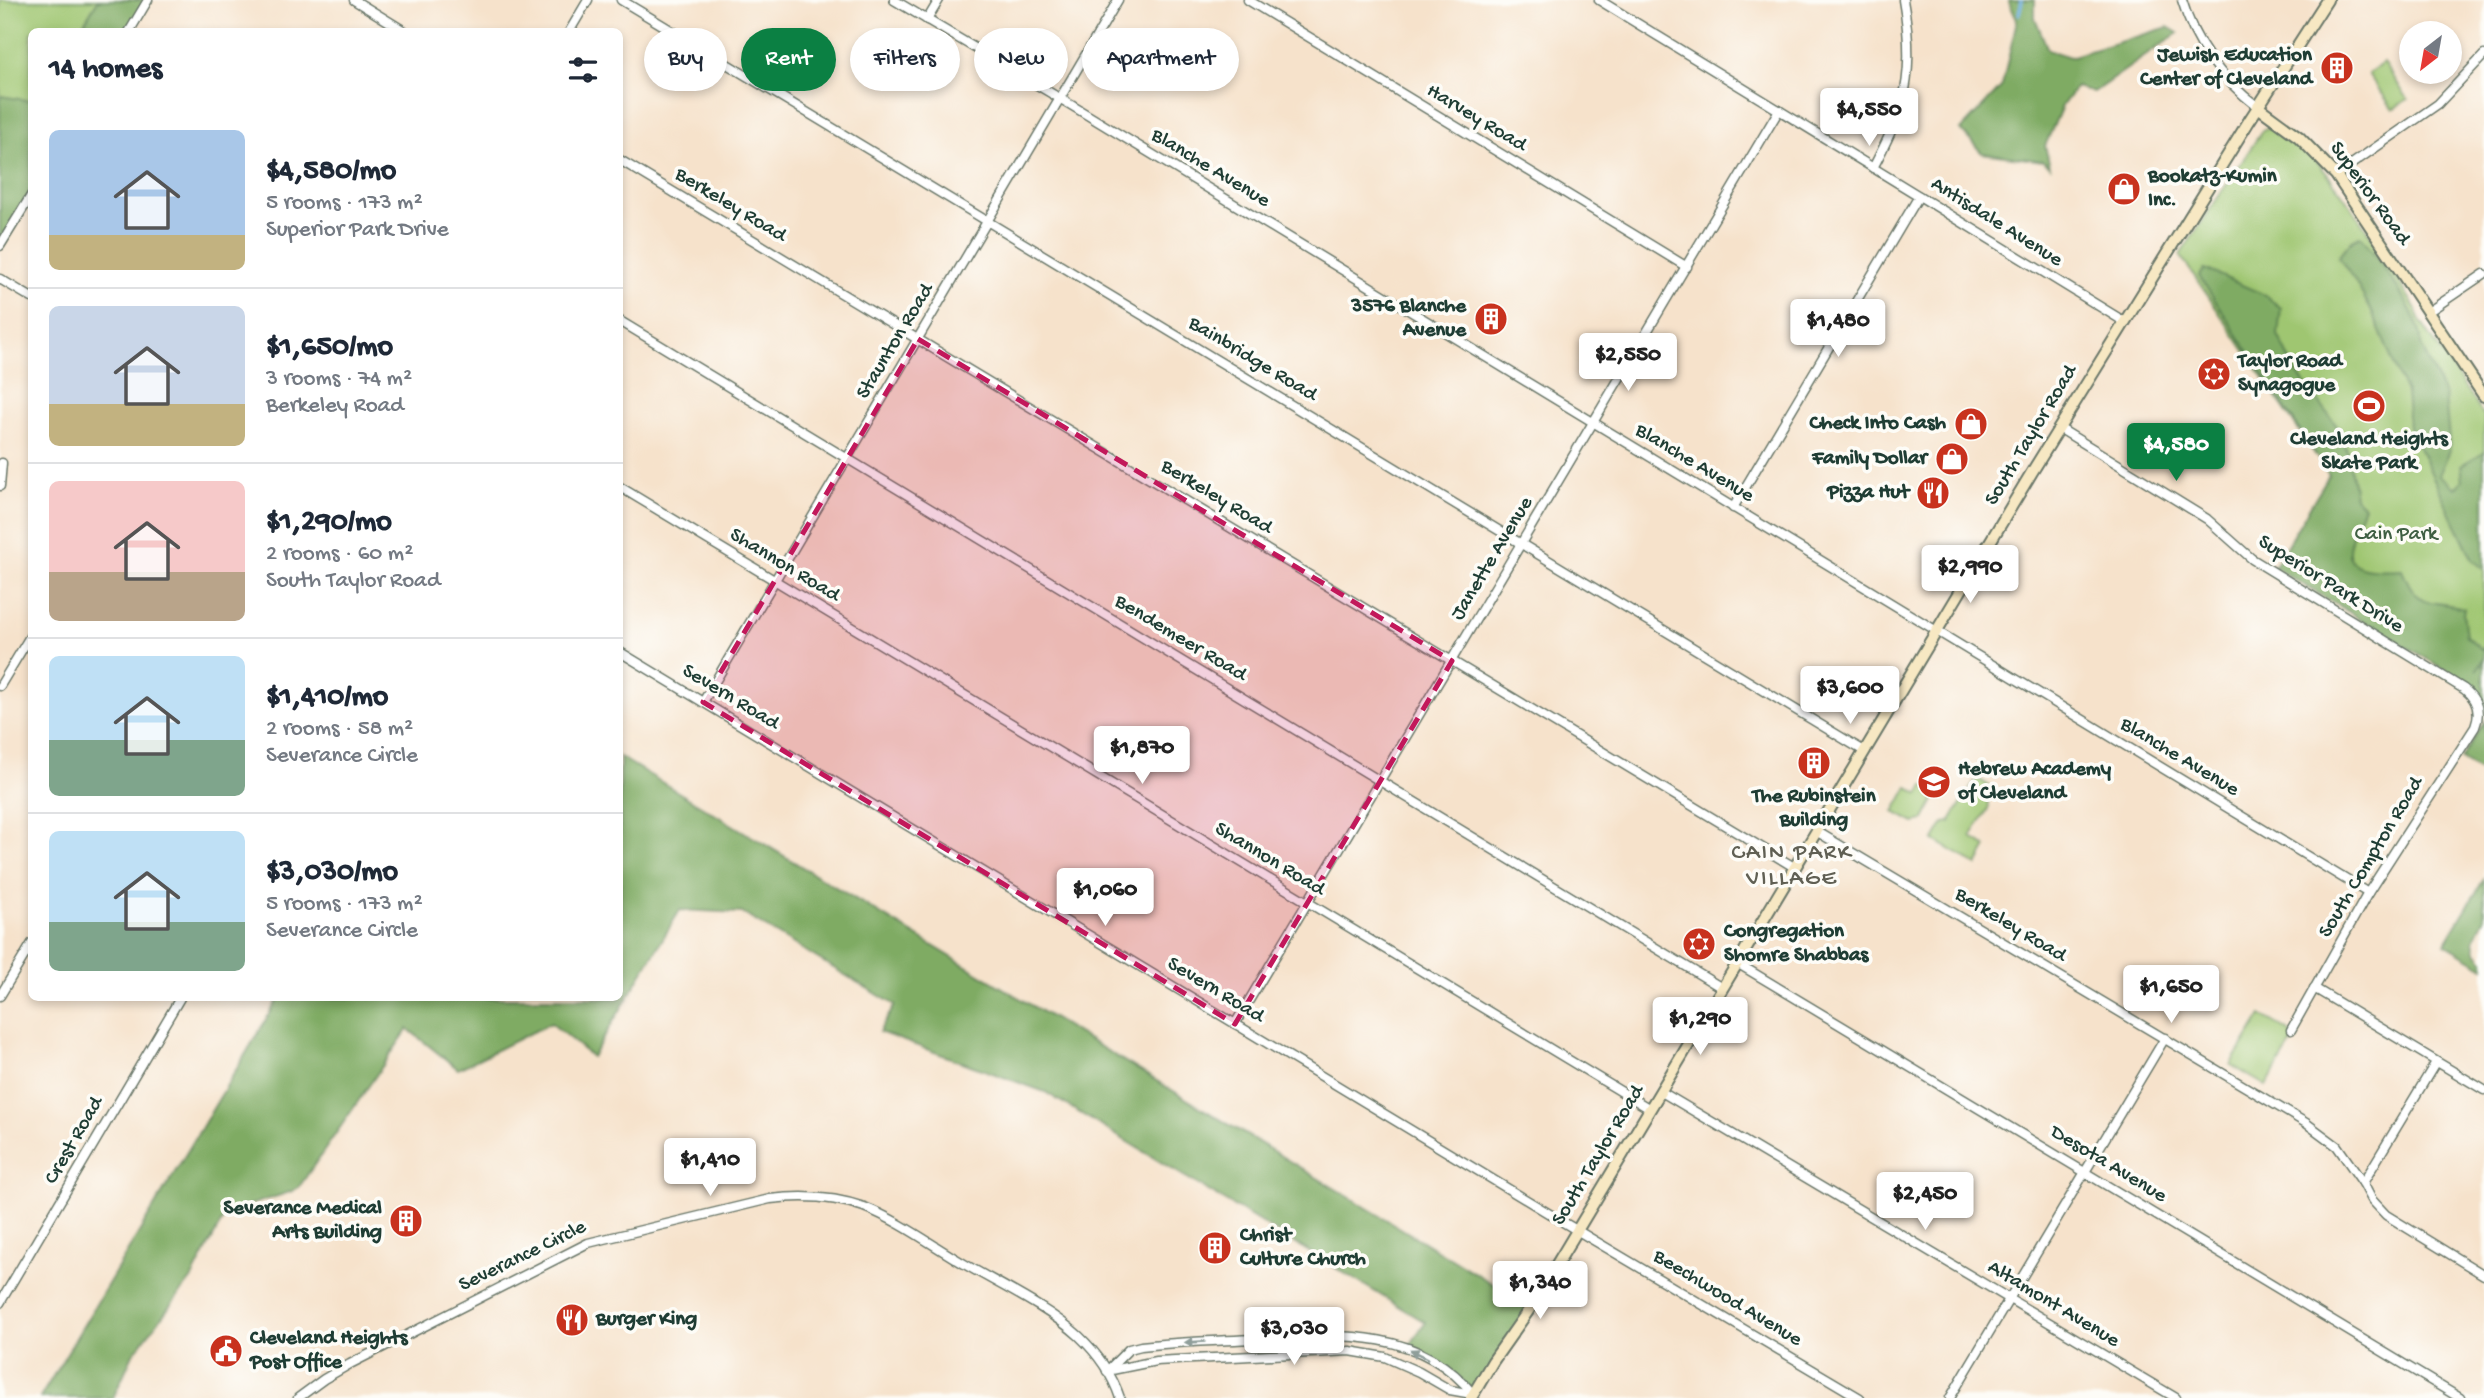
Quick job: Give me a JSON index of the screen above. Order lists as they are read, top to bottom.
{
  "streets": {
    "main road": ["Superior Road", "South Taylor Road"],
    "street": [
      "Harvey Road",
      "Blanche Avenue",
      "Berkeley Road",
      "Antisdale Avenue",
      "Staunton Road",
      "Bainbridge Road",
      "Janette Avenue",
      "Shannon Road",
      "Superior Park Drive",
      "Bendemeer Road",
      "Severn Road",
      "South Compton Road",
      "Crest Road",
      "Desota Avenue",
      "Severance Circle",
      "Beechwood Avenue",
      "Altamont Avenue"
    ]
  },
  "crossings": [
    ["Harvey Road", "Janette Avenue"],
    ["Blanche Avenue", "Staunton Road"],
    ["Blanche Avenue", "South Taylor Road"],
    ["Blanche Avenue", "Janette Avenue"],
    ["Blanche Avenue", "South Compton Road"],
    ["Superior Road", "South Taylor Road"],
    ["Berkeley Road", "Staunton Road"],
    ["Berkeley Road", "South Taylor Road"],
    ["Berkeley Road", "Janette Avenue"],
    ["Antisdale Avenue", "South Taylor Road"],
    ["Antisdale Avenue", "Janette Avenue"],
    ["Staunton Road", "Bainbridge Road"],
    ["Staunton Road", "Shannon Road"],
    ["Staunton Road", "Bendemeer Road"],
    ["Staunton Road", "Severn Road"],
    ["Bainbridge Road", "South Taylor Road"],
    ["Bainbridge Road", "Janette Avenue"],
    ["South Taylor Road", "Shannon Road"],
    ["South Taylor Road", "Superior Park Drive"],
    ["South Taylor Road", "Bendemeer Road"],
    ["South Taylor Road", "Severn Road"],
    ["South Taylor Road", "Desota Avenue"],
    ["South Taylor Road", "Beechwood Avenue"],
    ["South Taylor Road", "Altamont Avenue"],
    ["Janette Avenue", "Shannon Road"],
    ["Janette Avenue", "Bendemeer Road"],
    ["Janette Avenue", "Severn Road"],
    ["Superior Park Drive", "South Compton Road"],
    ["Severn Road", "Beechwood Avenue"]
  ],
  "districts": ["CAIN PARK VILLAGE"],
  "parks": ["Cain Park"],
  "places": {
    "building": [
      "Jewish Education Center of Cleveland",
      "3576 Blanche Avenue",
      "The Rubinstein Building",
      "Severance Medical Arts Building",
      "Christ Culture Church"
    ],
    "shop": ["Bookatz-Kumin Inc.", "Check Into Cash", "Family Dollar"],
    "synagogue": ["Taylor Road Synagogue", "Congregation Shomre Shabbas"],
    "sports": ["Cleveland Heights Skate Park"],
    "restaurant": ["Pizza Hut", "Burger King"],
    "school or university": ["Hebrew Academy of Cleveland"],
    "public building": ["Cleveland Heights Post Office"]
  },
  "north": "bottom left",
  "page": {
    "chip": [
      "Buy",
      "Rent",
      "Filters",
      "New",
      "Apartment"
    ],
    "heading": "14 homes",
    "price": [
      "$4,550",
      "$1,480",
      "$2,550",
      "$4,580",
      "$2,990",
      "$3,600",
      "$1,870",
      "$1,060",
      "$1,650",
      "$1,290",
      "$1,410",
      "$2,450",
      "$1,340",
      "$3,030"
    ],
    "list": [
      {
        "name": "$4,580/mo",
        "note": "5 rooms · 173 m² · Superior Park Drive"
      },
      {
        "name": "$1,650/mo",
        "note": "3 rooms · 74 m² · Berkeley Road"
      },
      {
        "name": "$1,290/mo",
        "note": "2 rooms · 60 m² · South Taylor Road"
      },
      {
        "name": "$1,410/mo",
        "note": "2 rooms · 58 m² · Severance Circle"
      },
      {
        "name": "$3,030/mo",
        "note": "5 rooms · 173 m² · Severance Circle"
      }
    ]
  }
}
